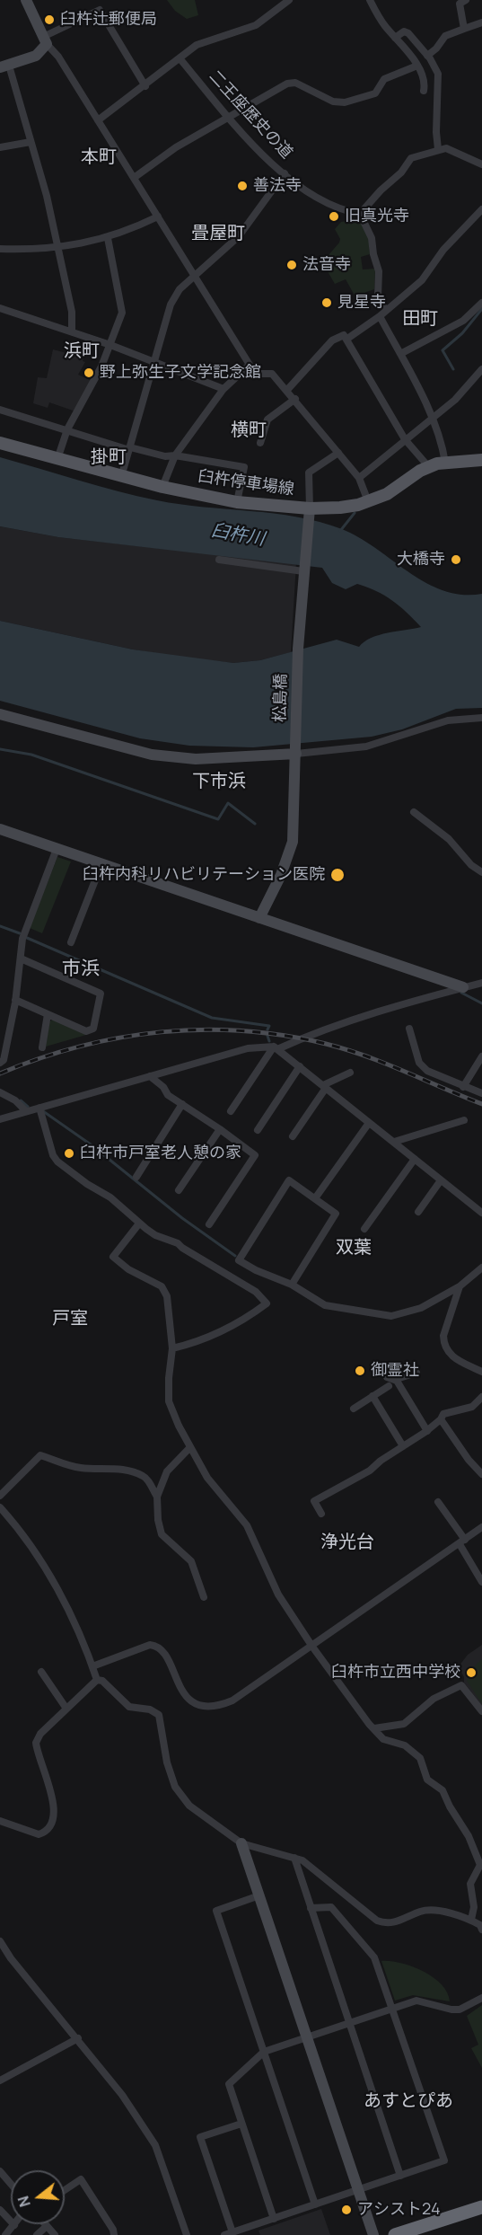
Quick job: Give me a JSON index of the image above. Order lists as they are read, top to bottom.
{
  "streets": {
    "main road": ["臼杵停車場線"],
    "street": ["二王座歴史の道", "松島橋"]
  },
  "crossings": [
    ["臼杵停車場線", "松島橋"]
  ],
  "districts": [
    "本町",
    "畳屋町",
    "田町",
    "浜町",
    "横町",
    "掛町",
    "下市浜",
    "市浜",
    "双葉",
    "戸室",
    "浄光台",
    "あすとぴあ"
  ],
  "water": ["臼杵川"],
  "places": [
    "臼杵辻郵便局",
    "善法寺",
    "旧真光寺",
    "法音寺",
    "見星寺",
    "野上弥生子文学記念館",
    "大橋寺",
    "臼杵内科リハビリテーション医院",
    "臼杵市戸室老人憩の家",
    "御霊社",
    "臼杵市立西中学校",
    "アシスト24"
  ],
  "north": "left"
}
